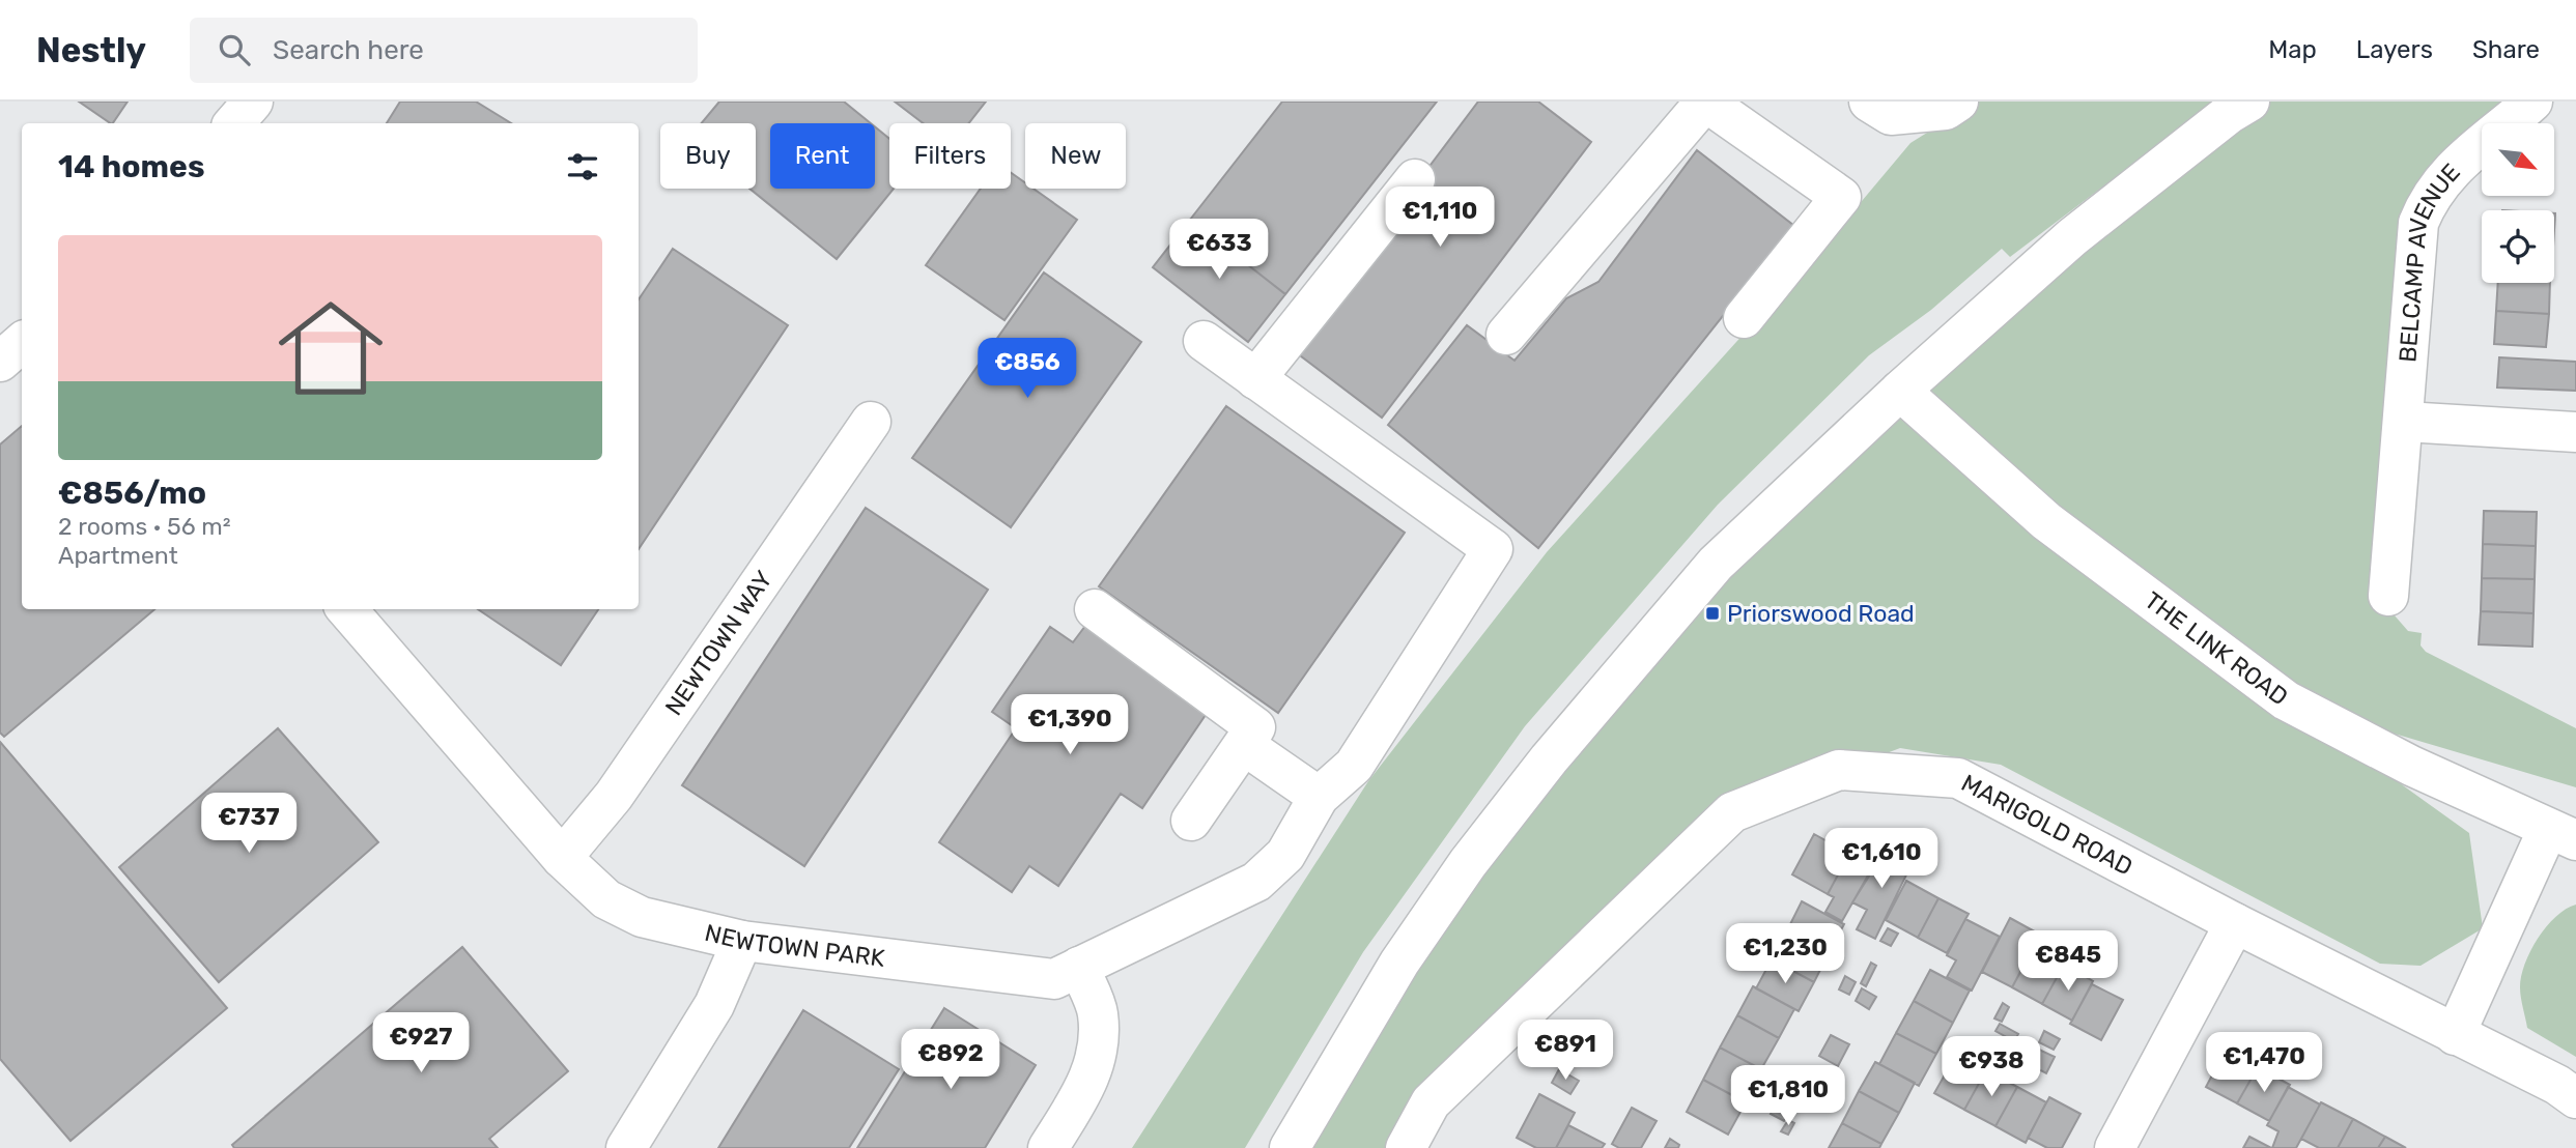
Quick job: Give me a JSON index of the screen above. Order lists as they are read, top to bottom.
{
  "streets": {
    "street": [
      "BELCAMP AVENUE",
      "NEWTOWN WAY",
      "THE LINK ROAD",
      "MARIGOLD ROAD",
      "NEWTOWN PARK"
    ]
  },
  "crossings": [
    ["NEWTOWN WAY", "NEWTOWN PARK"]
  ],
  "places": {
    "transit": ["Priorswood Road"]
  },
  "north": "bottom right",
  "page": {
    "header": "Nestly",
    "search": "Search here",
    "nav": ["Map", "Layers", "Share"],
    "chip": [
      "Buy",
      "Rent",
      "Filters",
      "New"
    ],
    "heading": "14 homes",
    "price": [
      "€1,110",
      "€633",
      "€856",
      "€1,390",
      "€737",
      "€1,610",
      "€1,230",
      "€845",
      "€927",
      "€891",
      "€892",
      "€1,470",
      "€938",
      "€1,810"
    ],
    "list": [
      {
        "name": "€856/mo",
        "note": "2 rooms · 56 m² · Apartment"
      }
    ]
  }
}
